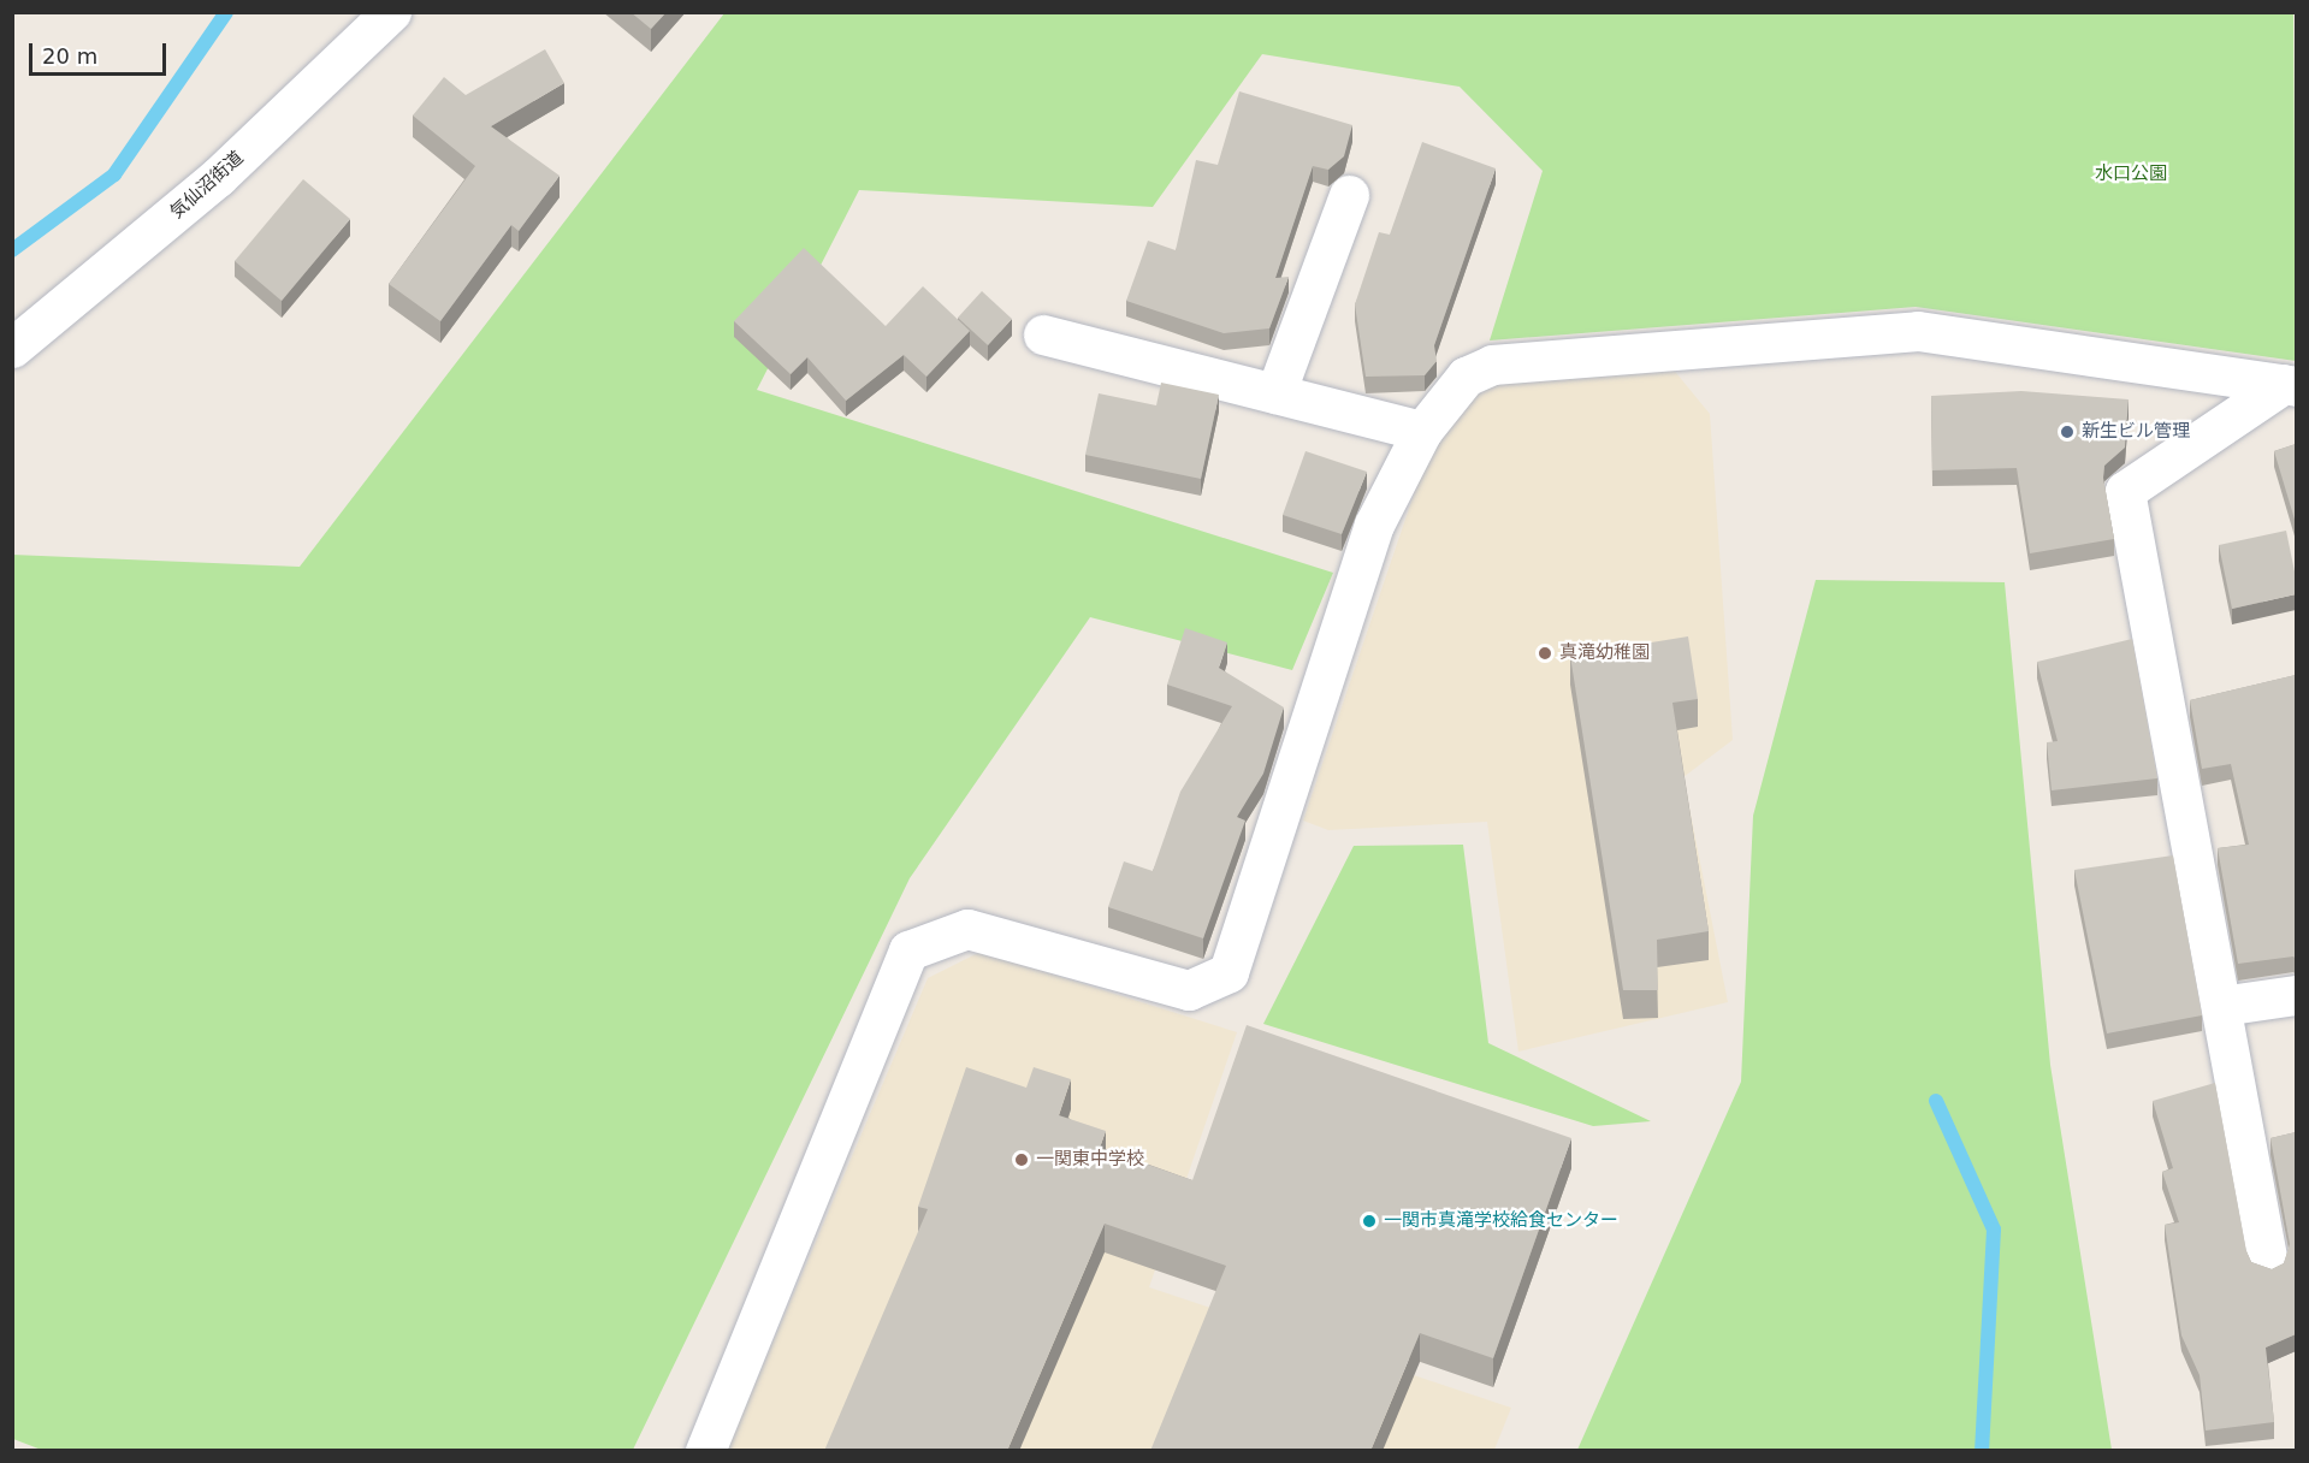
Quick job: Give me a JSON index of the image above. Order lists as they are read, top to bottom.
{
  "streets": {
    "street": ["気仙沼街道"]
  },
  "parks": ["水口公園"],
  "places": [
    "新生ビル管理",
    "真滝幼稚園",
    "一関東中学校",
    "一関市真滝学校給食センター"
  ],
  "scale_bar": "20 m"
}
